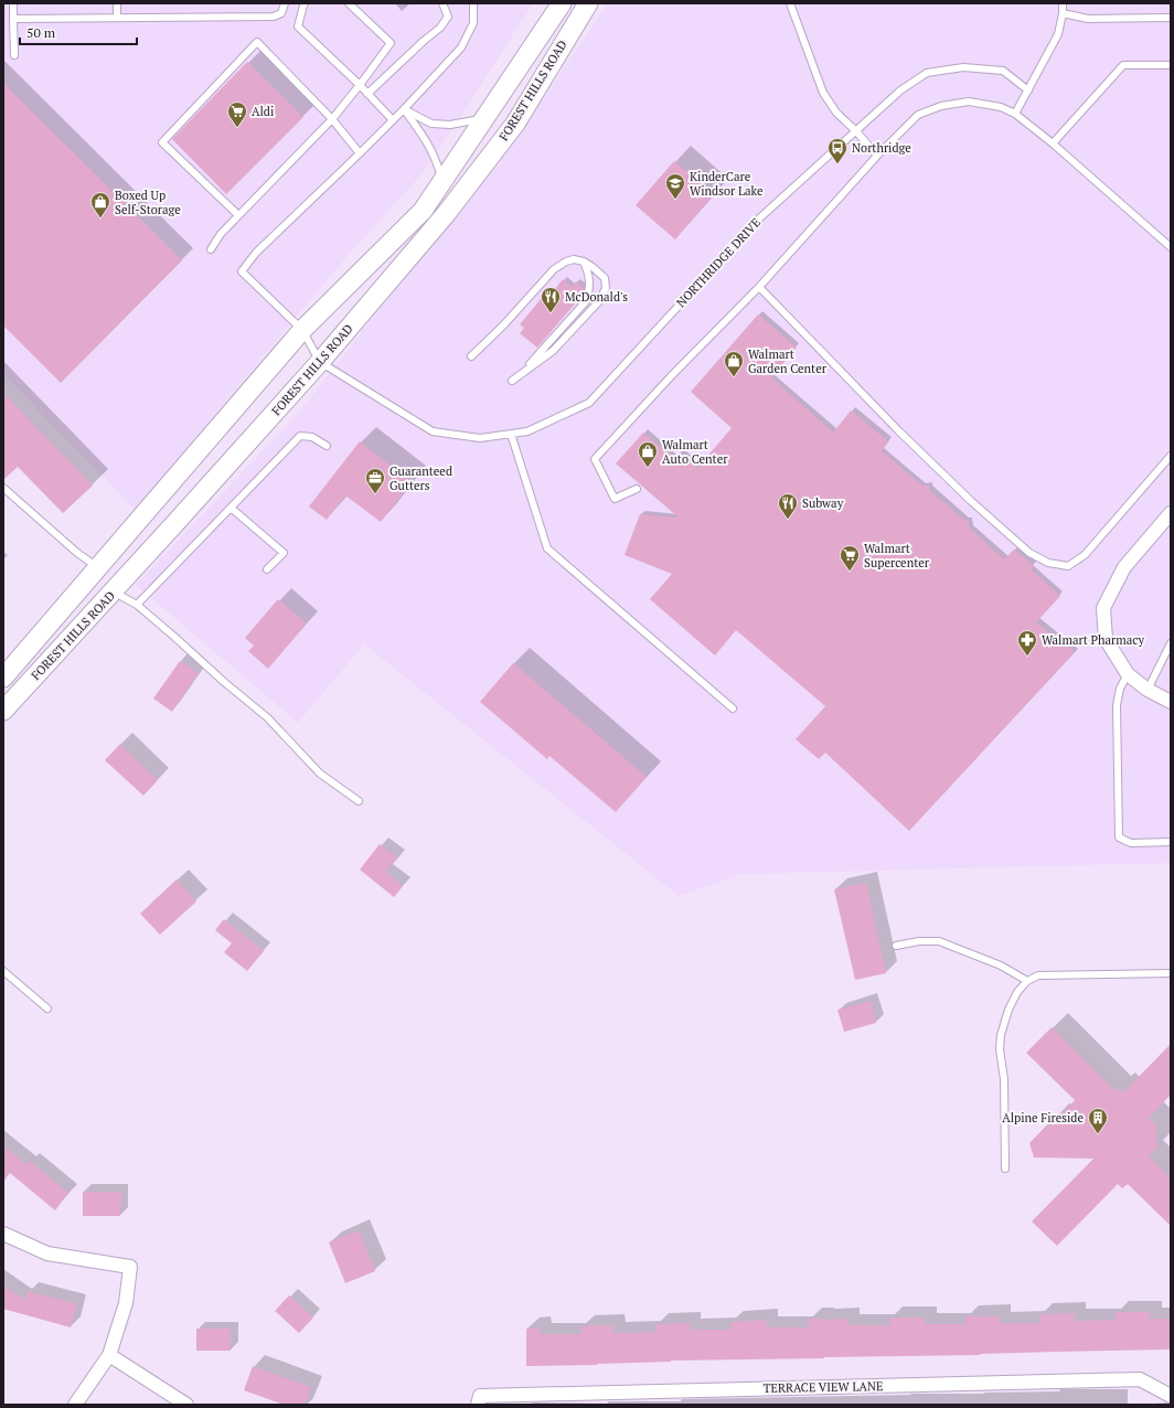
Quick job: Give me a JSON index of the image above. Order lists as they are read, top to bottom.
{
  "streets": {
    "street": ["FOREST HILLS ROAD", "TERRACE VIEW LANE"],
    "lane": ["NORTHRIDGE DRIVE"]
  },
  "crossings": [
    ["FOREST HILLS ROAD", "NORTHRIDGE DRIVE"]
  ],
  "places": {
    "supermarket": ["Aldi", "Walmart Supercenter"],
    "bus stop": ["Northridge"],
    "school or university": ["KinderCare Windsor Lake"],
    "shop": ["Boxed Up Self-Storage", "Walmart Garden Center", "Walmart Auto Center"],
    "restaurant": ["McDonald's", "Subway"],
    "office": ["Guaranteed Gutters"],
    "pharmacy": ["Walmart Pharmacy"],
    "building": ["Alpine Fireside"]
  },
  "scale_bar": "50 m"
}
